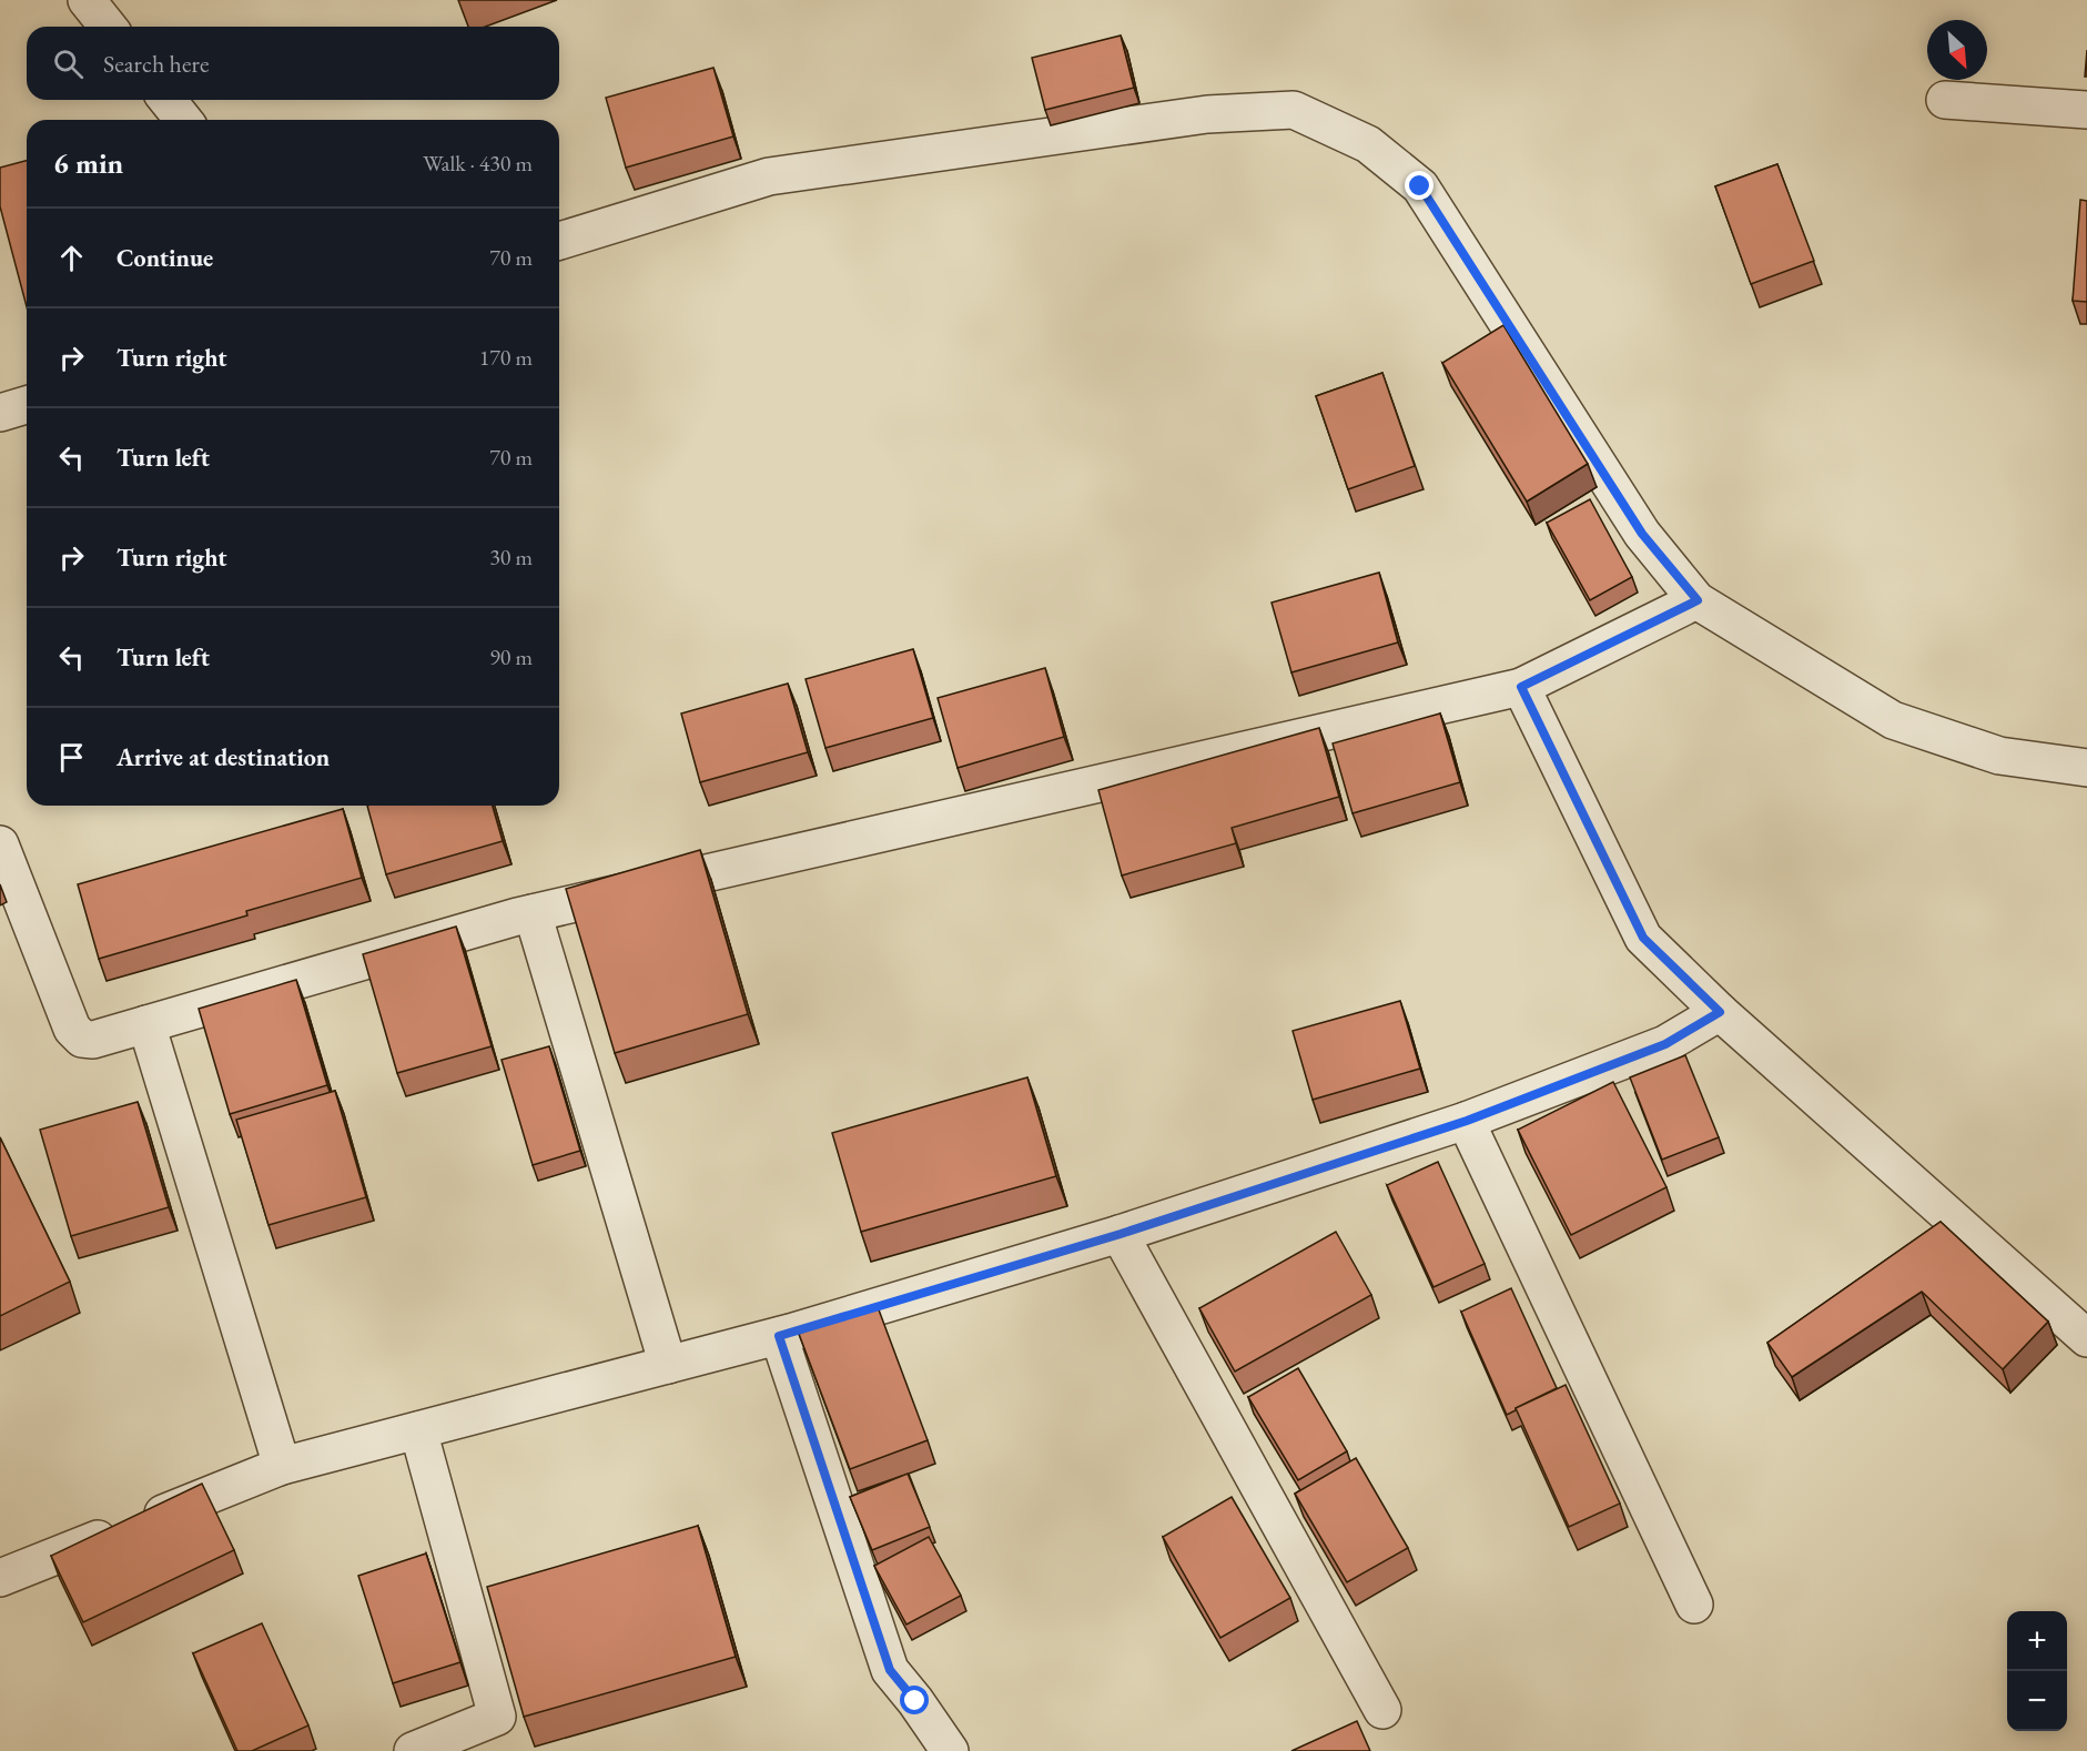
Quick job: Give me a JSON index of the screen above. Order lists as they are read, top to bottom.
{
  "north": "bottom right",
  "page": {
    "search": "Search here",
    "heading": ["6 min", "Walk · 430 m"],
    "list": [
      ["Continue", "70 m"],
      ["Turn right", "170 m"],
      ["Turn left", "70 m"],
      ["Turn right", "30 m"],
      ["Turn left", "90 m"],
      "Arrive at destination"
    ],
    "map_buttons": ["+", "−"]
  }
}
